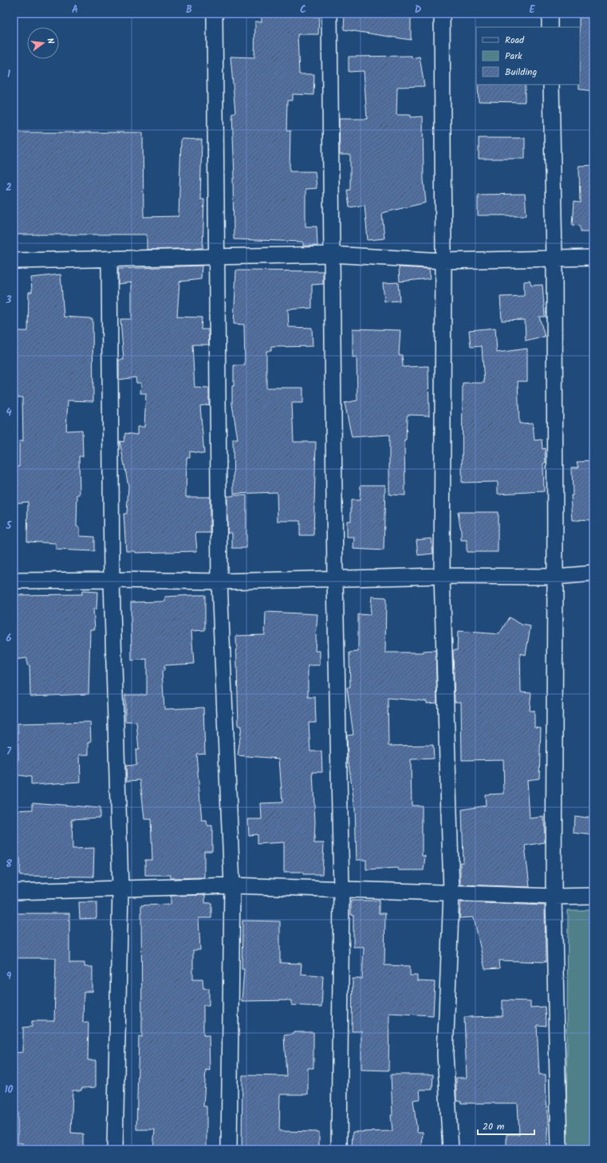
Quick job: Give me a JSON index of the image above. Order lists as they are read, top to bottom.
{
  "legend": ["Road", "Park", "Building"],
  "scale_bar": "20 m",
  "north": "right",
  "grid": {
    "columns": [
      "A",
      "B",
      "C",
      "D",
      "E"
    ],
    "rows": [
      "1",
      "2",
      "3",
      "4",
      "5",
      "6",
      "7",
      "8",
      "9",
      "10"
    ]
  }
}
